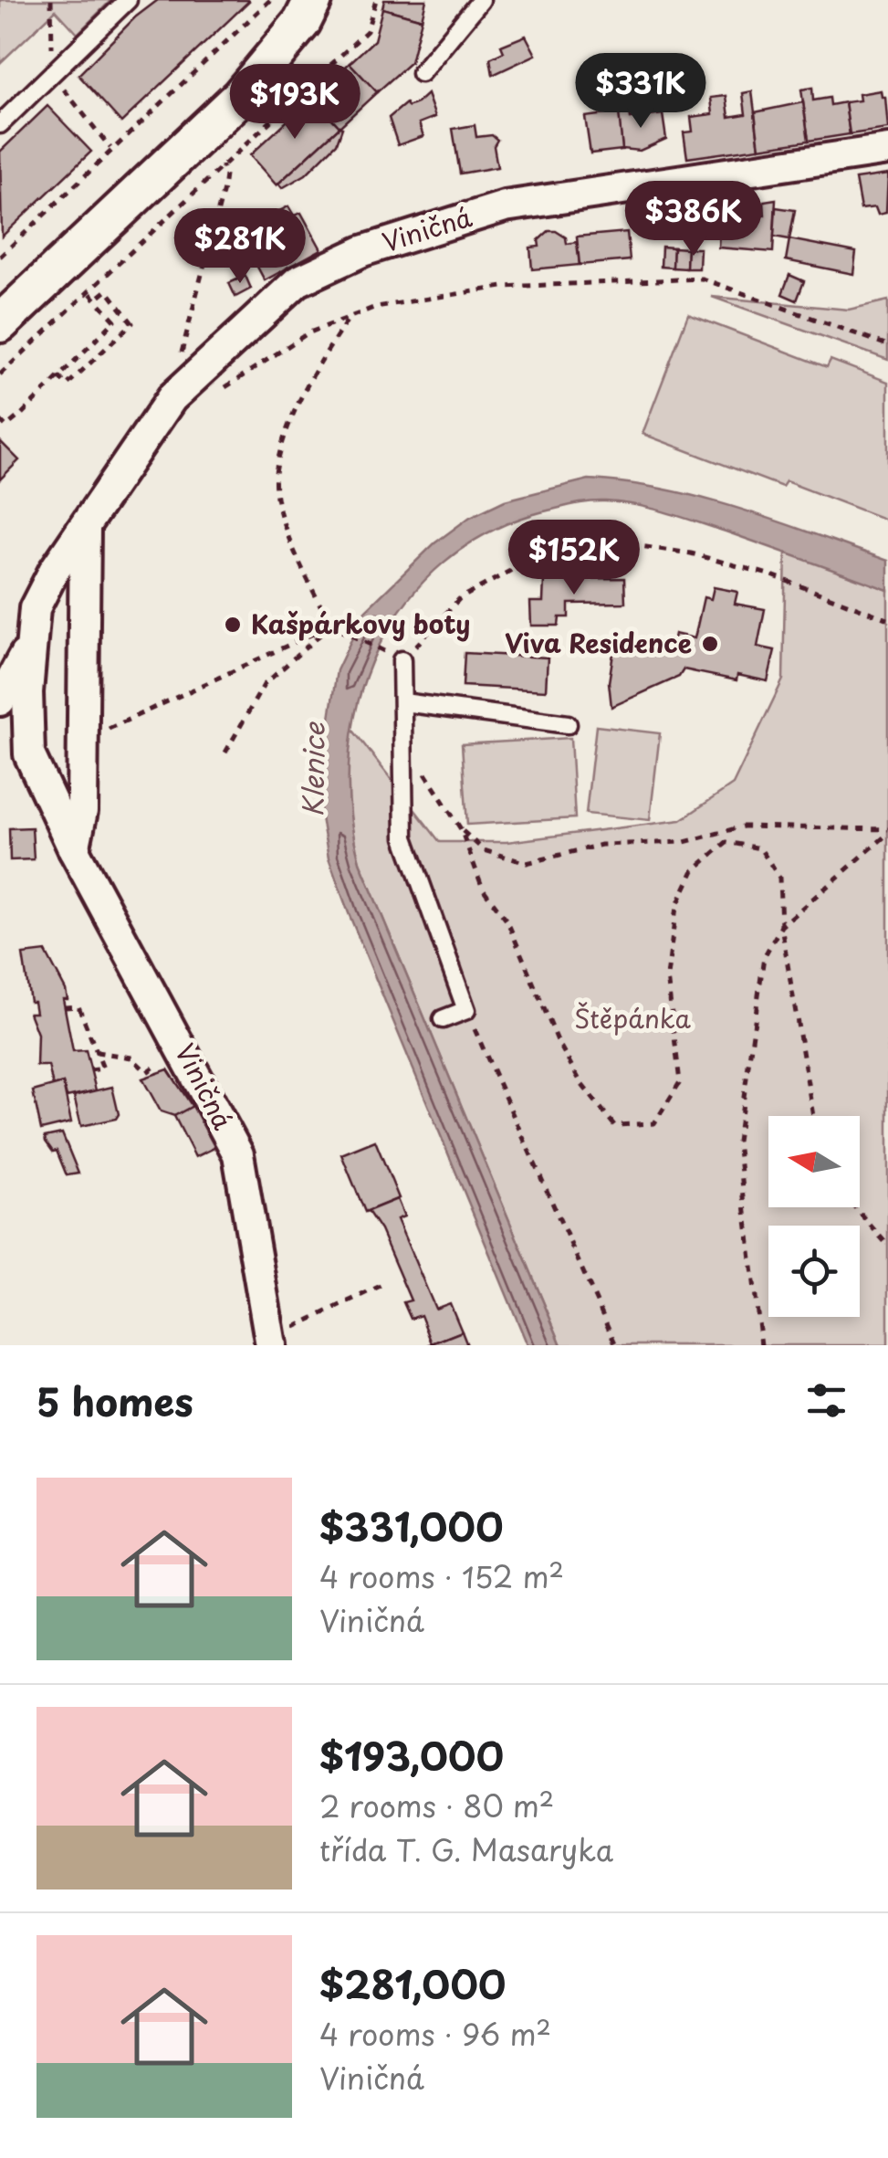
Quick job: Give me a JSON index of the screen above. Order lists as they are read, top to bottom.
{
  "streets": {
    "street": ["Viničná"]
  },
  "water": ["Klenice"],
  "parks": ["Štěpánka"],
  "places": ["Kašpárkovy boty", "Viva Residence"],
  "north": "left",
  "page": {
    "price": [
      "$331K",
      "$193K",
      "$386K",
      "$281K",
      "$152K"
    ],
    "heading": "5 homes",
    "list": [
      {
        "name": "$331,000",
        "note": "4 rooms · 152 m² · Viničná"
      },
      {
        "name": "$193,000",
        "note": "2 rooms · 80 m² · třída T. G. Masaryka"
      },
      {
        "name": "$281,000",
        "note": "4 rooms · 96 m² · Viničná"
      }
    ]
  }
}
